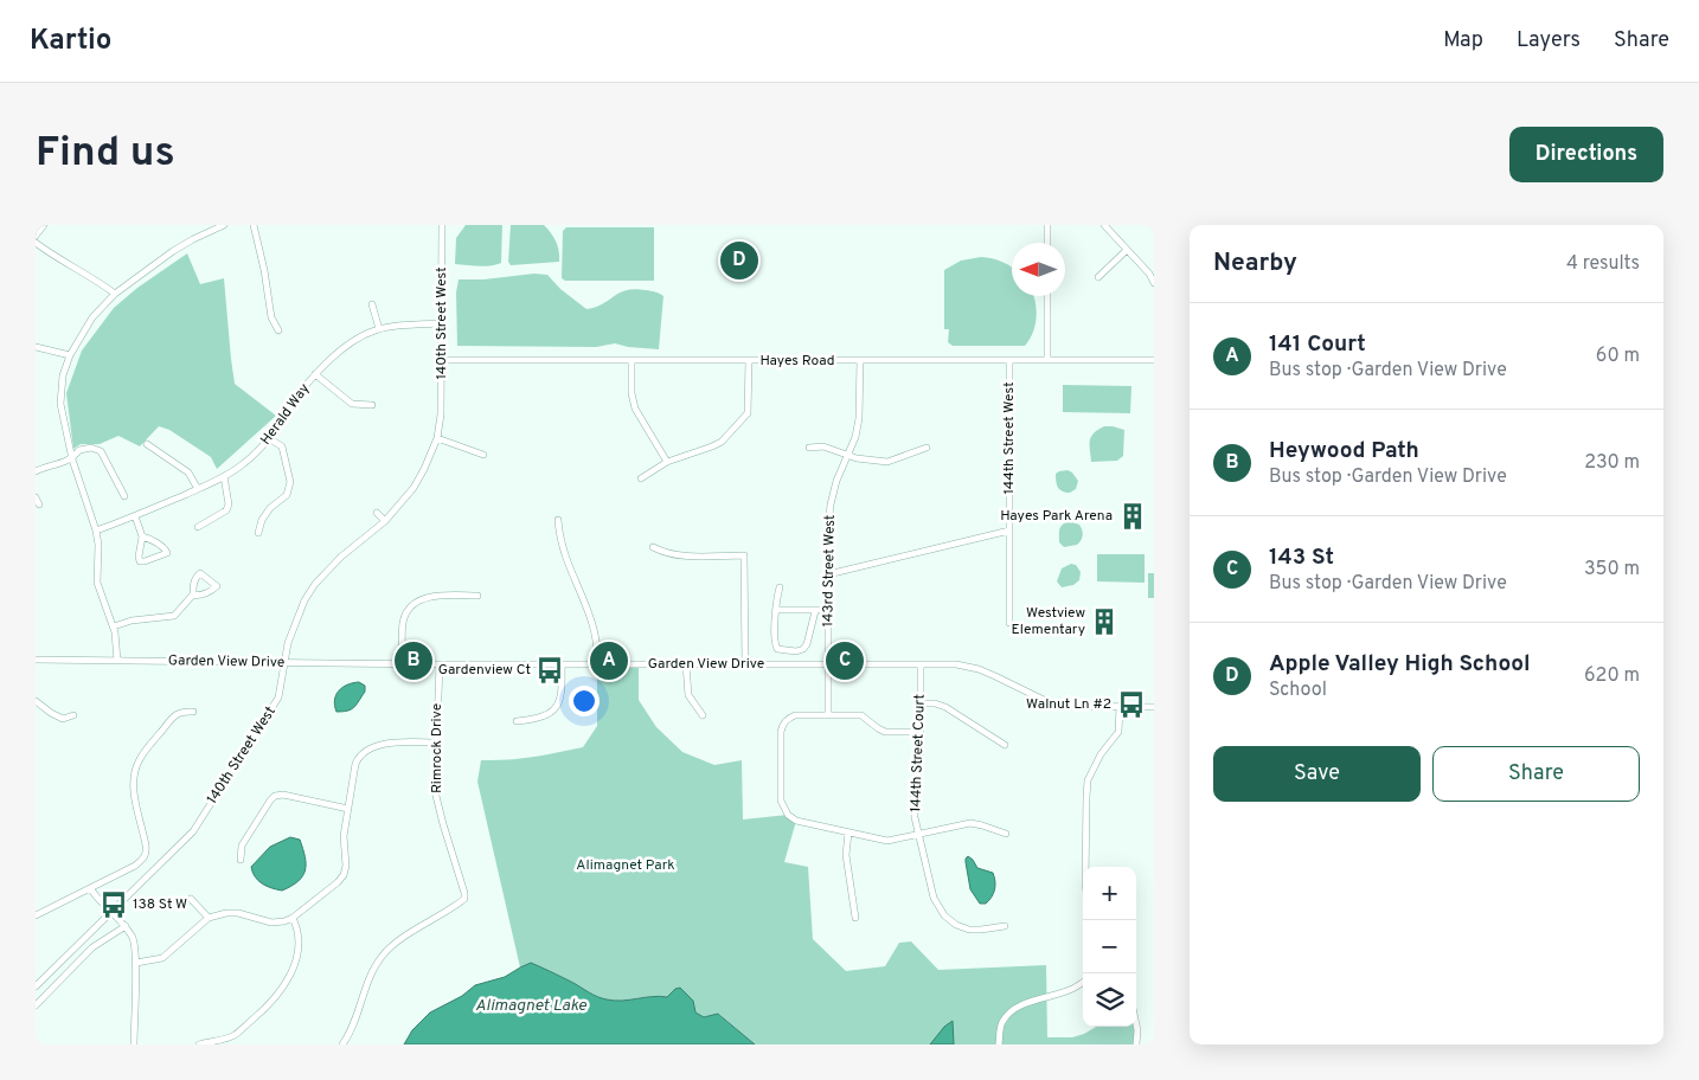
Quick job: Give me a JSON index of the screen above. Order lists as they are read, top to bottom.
{
  "streets": {
    "street": [
      "140th Street West",
      "Hayes Road",
      "Herald Way",
      "144th Street West",
      "143rd Street West",
      "Garden View Drive",
      "Rimrock Drive",
      "144th Street Court"
    ]
  },
  "crossings": [
    ["140th Street West", "Hayes Road"],
    ["140th Street West", "Herald Way"],
    ["140th Street West", "Garden View Drive"],
    ["Hayes Road", "144th Street West"],
    ["Hayes Road", "143rd Street West"],
    ["143rd Street West", "Garden View Drive"],
    ["Garden View Drive", "Rimrock Drive"],
    ["Garden View Drive", "144th Street Court"]
  ],
  "water": ["Alimagnet Lake"],
  "parks": ["Alimagnet Park"],
  "places": {
    "building": ["Hayes Park Arena", "Westview Elementary"],
    "bus stop": ["Gardenview Ct", "Walnut Ln #2", "138 St W"]
  },
  "north": "left",
  "page": {
    "header": "Kartio",
    "nav": ["Map", "Layers", "Share"],
    "buttons": [
      "Directions",
      ["Save", "Share"]
    ],
    "title": "Find us",
    "heading": ["Nearby", "4 results"],
    "pins": [
      "D",
      "A",
      "B",
      "C"
    ],
    "list": [
      {
        "mark": "A",
        "name": "141 Court",
        "note": "Bus stop · Garden View Drive",
        "value": "60 m"
      },
      {
        "mark": "B",
        "name": "Heywood Path",
        "note": "Bus stop · Garden View Drive",
        "value": "230 m"
      },
      {
        "mark": "C",
        "name": "143 St",
        "note": "Bus stop · Garden View Drive",
        "value": "350 m"
      },
      {
        "mark": "D",
        "name": "Apple Valley High School",
        "note": "School",
        "value": "620 m"
      }
    ],
    "map_buttons": ["+", "−"]
  }
}
